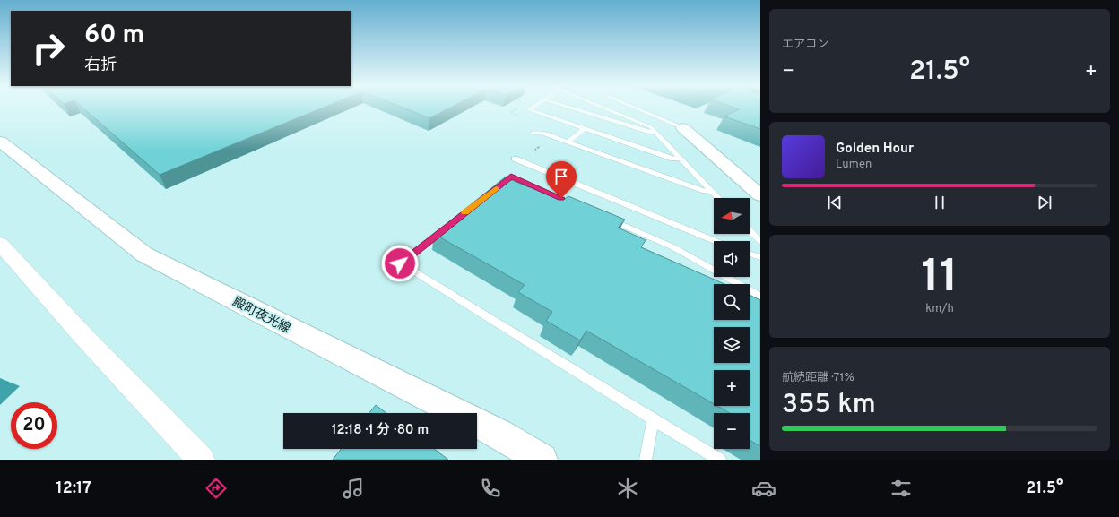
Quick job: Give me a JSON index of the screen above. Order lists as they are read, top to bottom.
{
  "streets": {
    "street": ["殿町夜光線"]
  },
  "north": "left",
  "page": {
    "tile": [
      "エアコン",
      ["11", "km/h"],
      ["航続距離 · 71%", "355 km"]
    ],
    "turn": ["60 m", "右折"],
    "heat": ["−", "21.5°", "+"],
    "song": ["Golden Hour", "Lumen"],
    "map_buttons": ["+", "−"],
    "limit": "20",
    "trip": "12:18 · 1 分 · 80 m",
    "tabs": ["12:17", "21.5°"]
  }
}
